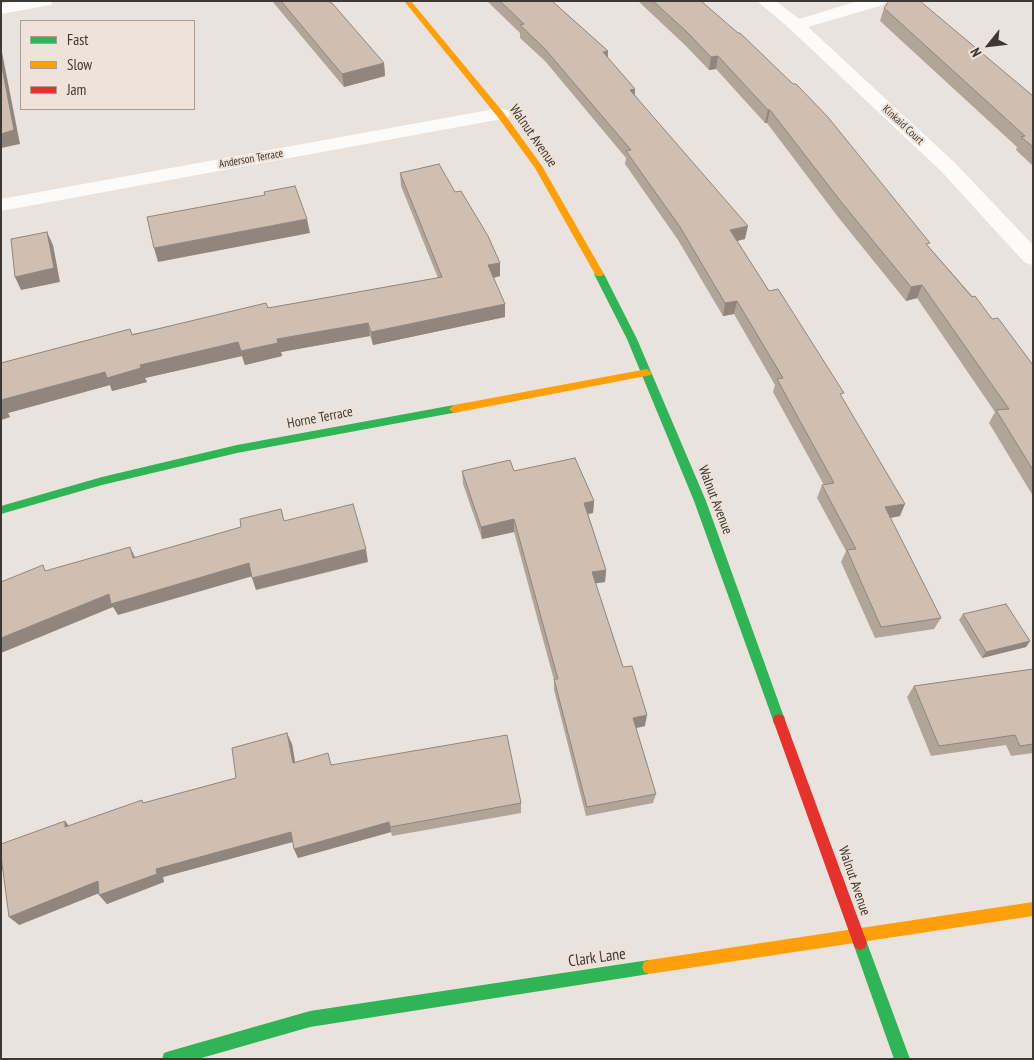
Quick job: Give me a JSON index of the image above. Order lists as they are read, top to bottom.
{
  "streets": {
    "street": [
      "Kinkaid Court",
      "Walnut Avenue",
      "Anderson Terrace",
      "Horne Terrace",
      "Clark Lane"
    ]
  },
  "crossings": [
    ["Walnut Avenue", "Anderson Terrace"],
    ["Walnut Avenue", "Horne Terrace"],
    ["Walnut Avenue", "Clark Lane"]
  ],
  "legend": ["Fast", "Slow", "Jam"],
  "north": "bottom left"
}
